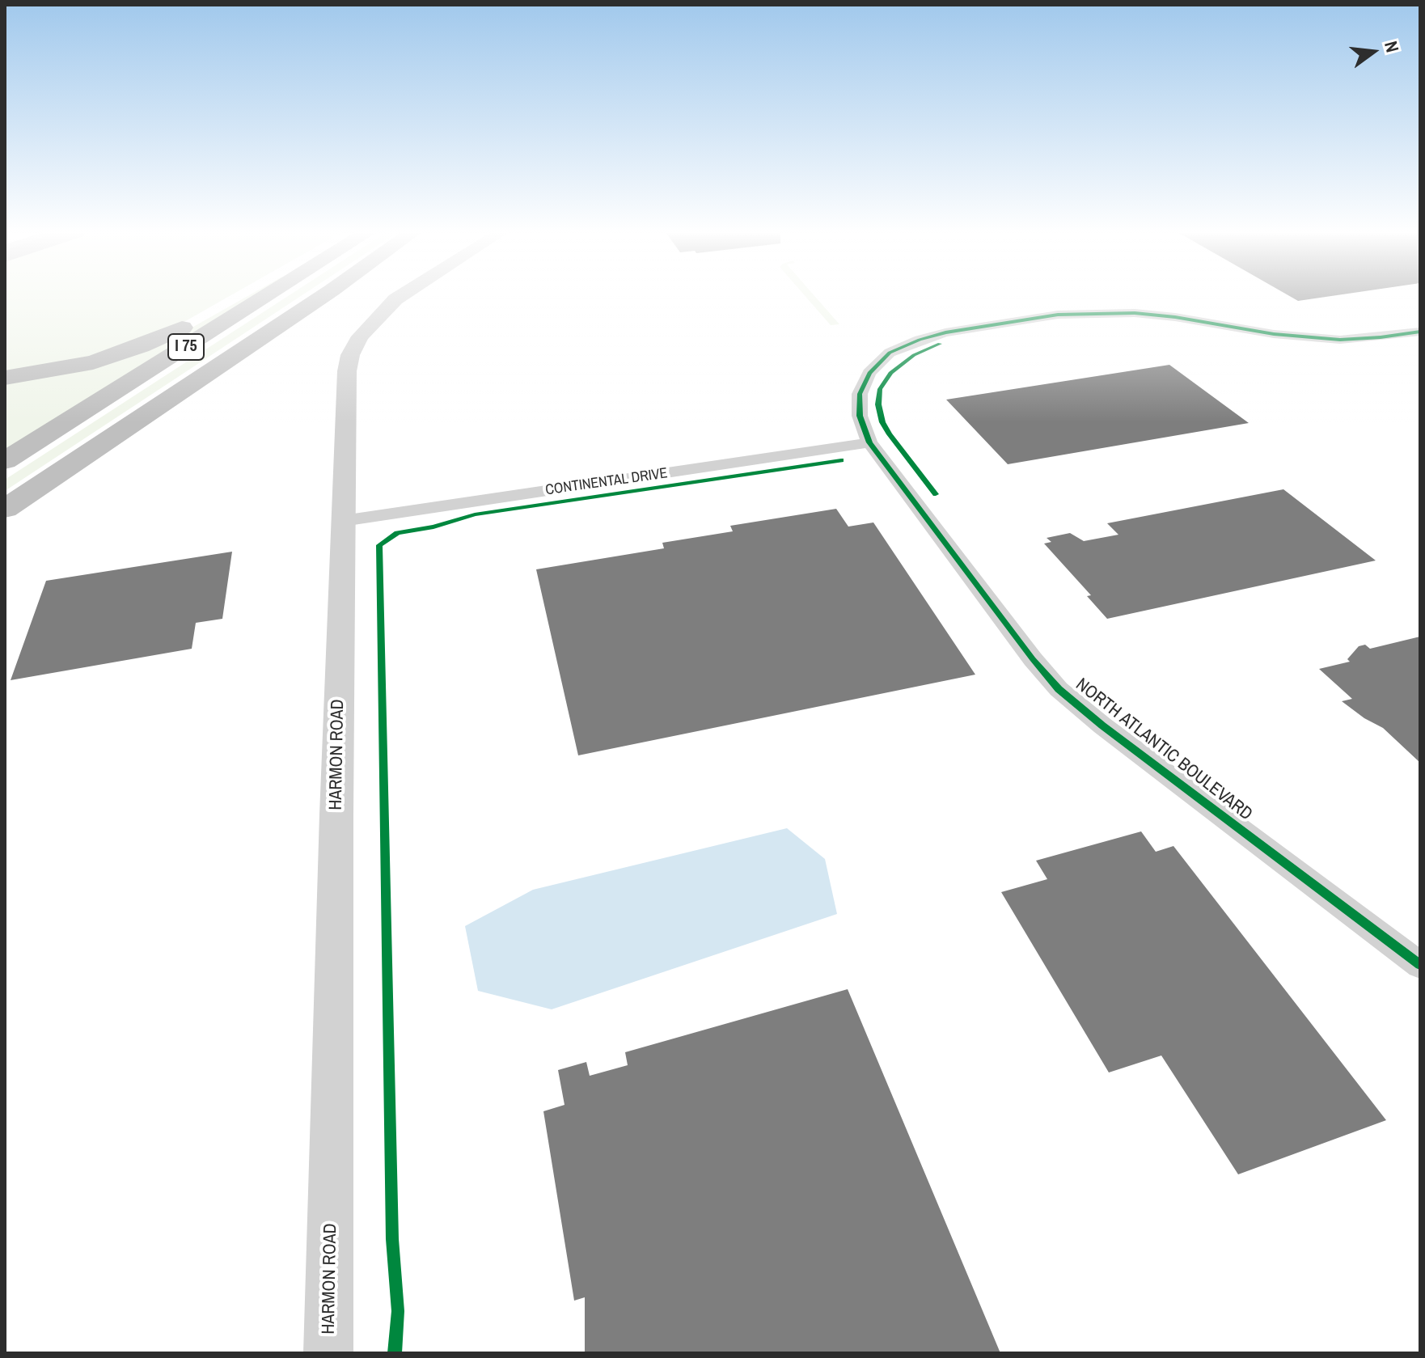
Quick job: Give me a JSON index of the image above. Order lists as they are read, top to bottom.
{
  "streets": {
    "highway": ["I 75"],
    "street": ["CONTINENTAL DRIVE", "NORTH ATLANTIC BOULEVARD", "HARMON ROAD"]
  },
  "crossings": [
    ["CONTINENTAL DRIVE", "NORTH ATLANTIC BOULEVARD"],
    ["CONTINENTAL DRIVE", "HARMON ROAD"]
  ],
  "north": "right"
}
